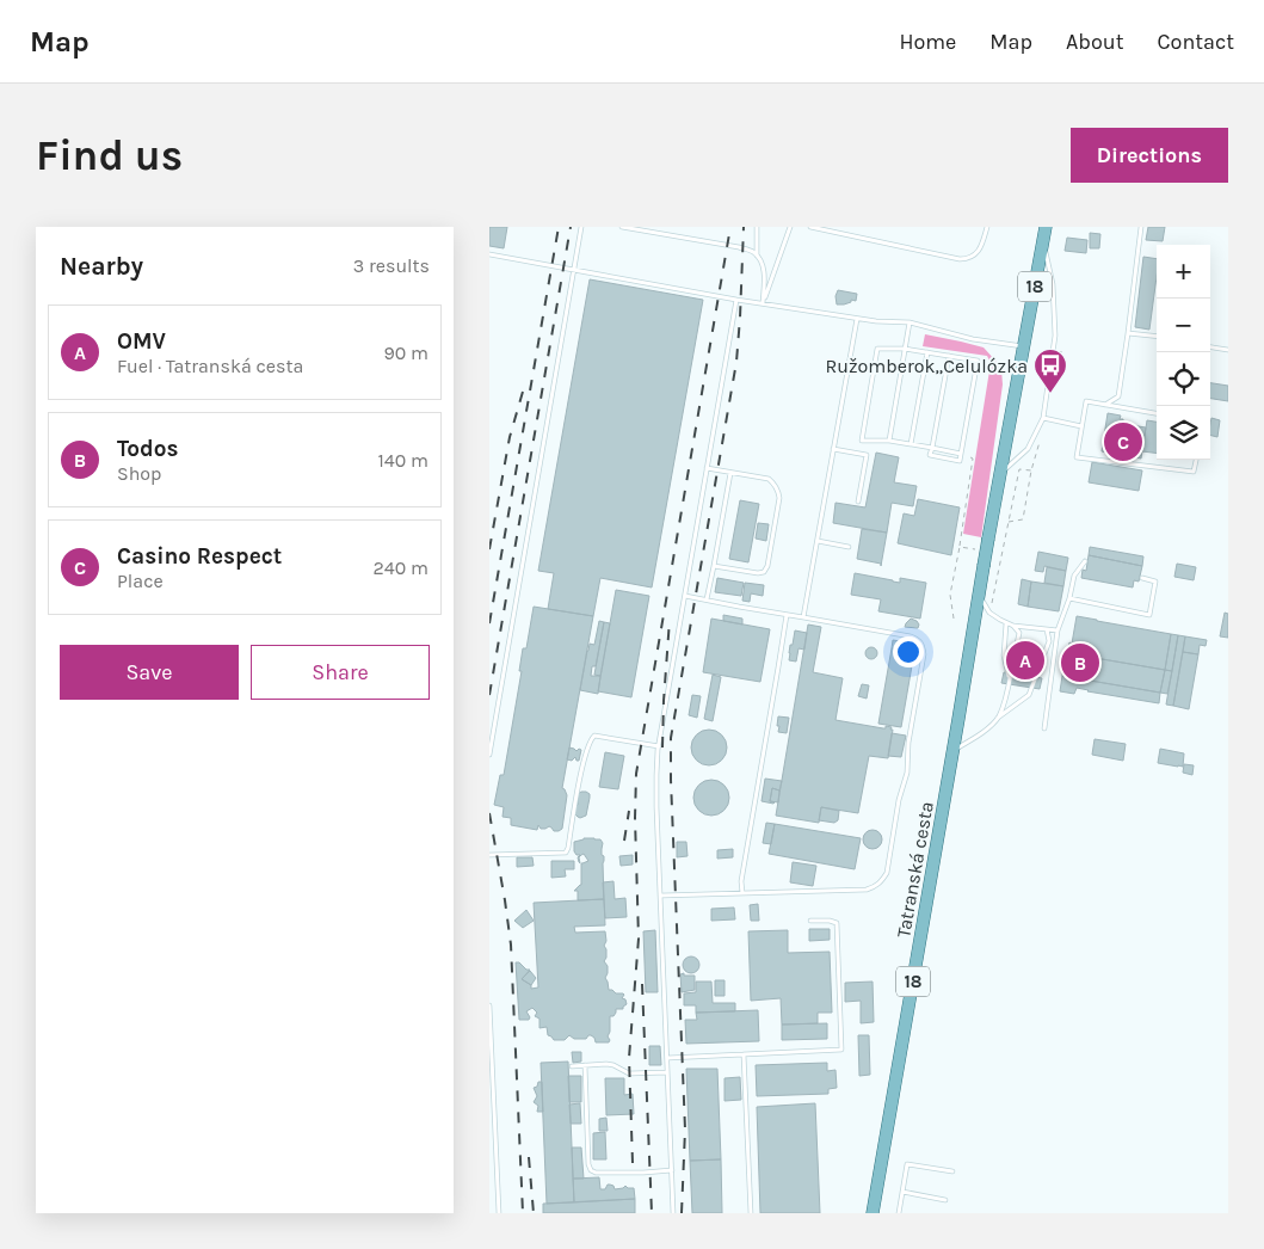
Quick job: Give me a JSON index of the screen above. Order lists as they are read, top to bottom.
{
  "streets": {
    "main road": ["18", "Tatranská cesta"]
  },
  "crossings": [
    ["18", "Tatranská cesta"]
  ],
  "places": {
    "bus stop": ["Ružomberok,,Celulózka"]
  },
  "page": {
    "header": "Map",
    "nav": [
      "Home",
      "Map",
      "About",
      "Contact"
    ],
    "buttons": [
      "Directions",
      ["Save", "Share"]
    ],
    "title": "Find us",
    "heading": ["Nearby", "3 results"],
    "map_buttons": ["+", "−"],
    "list": [
      {
        "mark": "A",
        "name": "OMV",
        "note": "Fuel · Tatranská cesta",
        "value": "90 m"
      },
      {
        "mark": "B",
        "name": "Todos",
        "note": "Shop",
        "value": "140 m"
      },
      {
        "mark": "C",
        "name": "Casino Respect",
        "note": "Place",
        "value": "240 m"
      }
    ],
    "pins": ["C", "A", "B"]
  }
}
